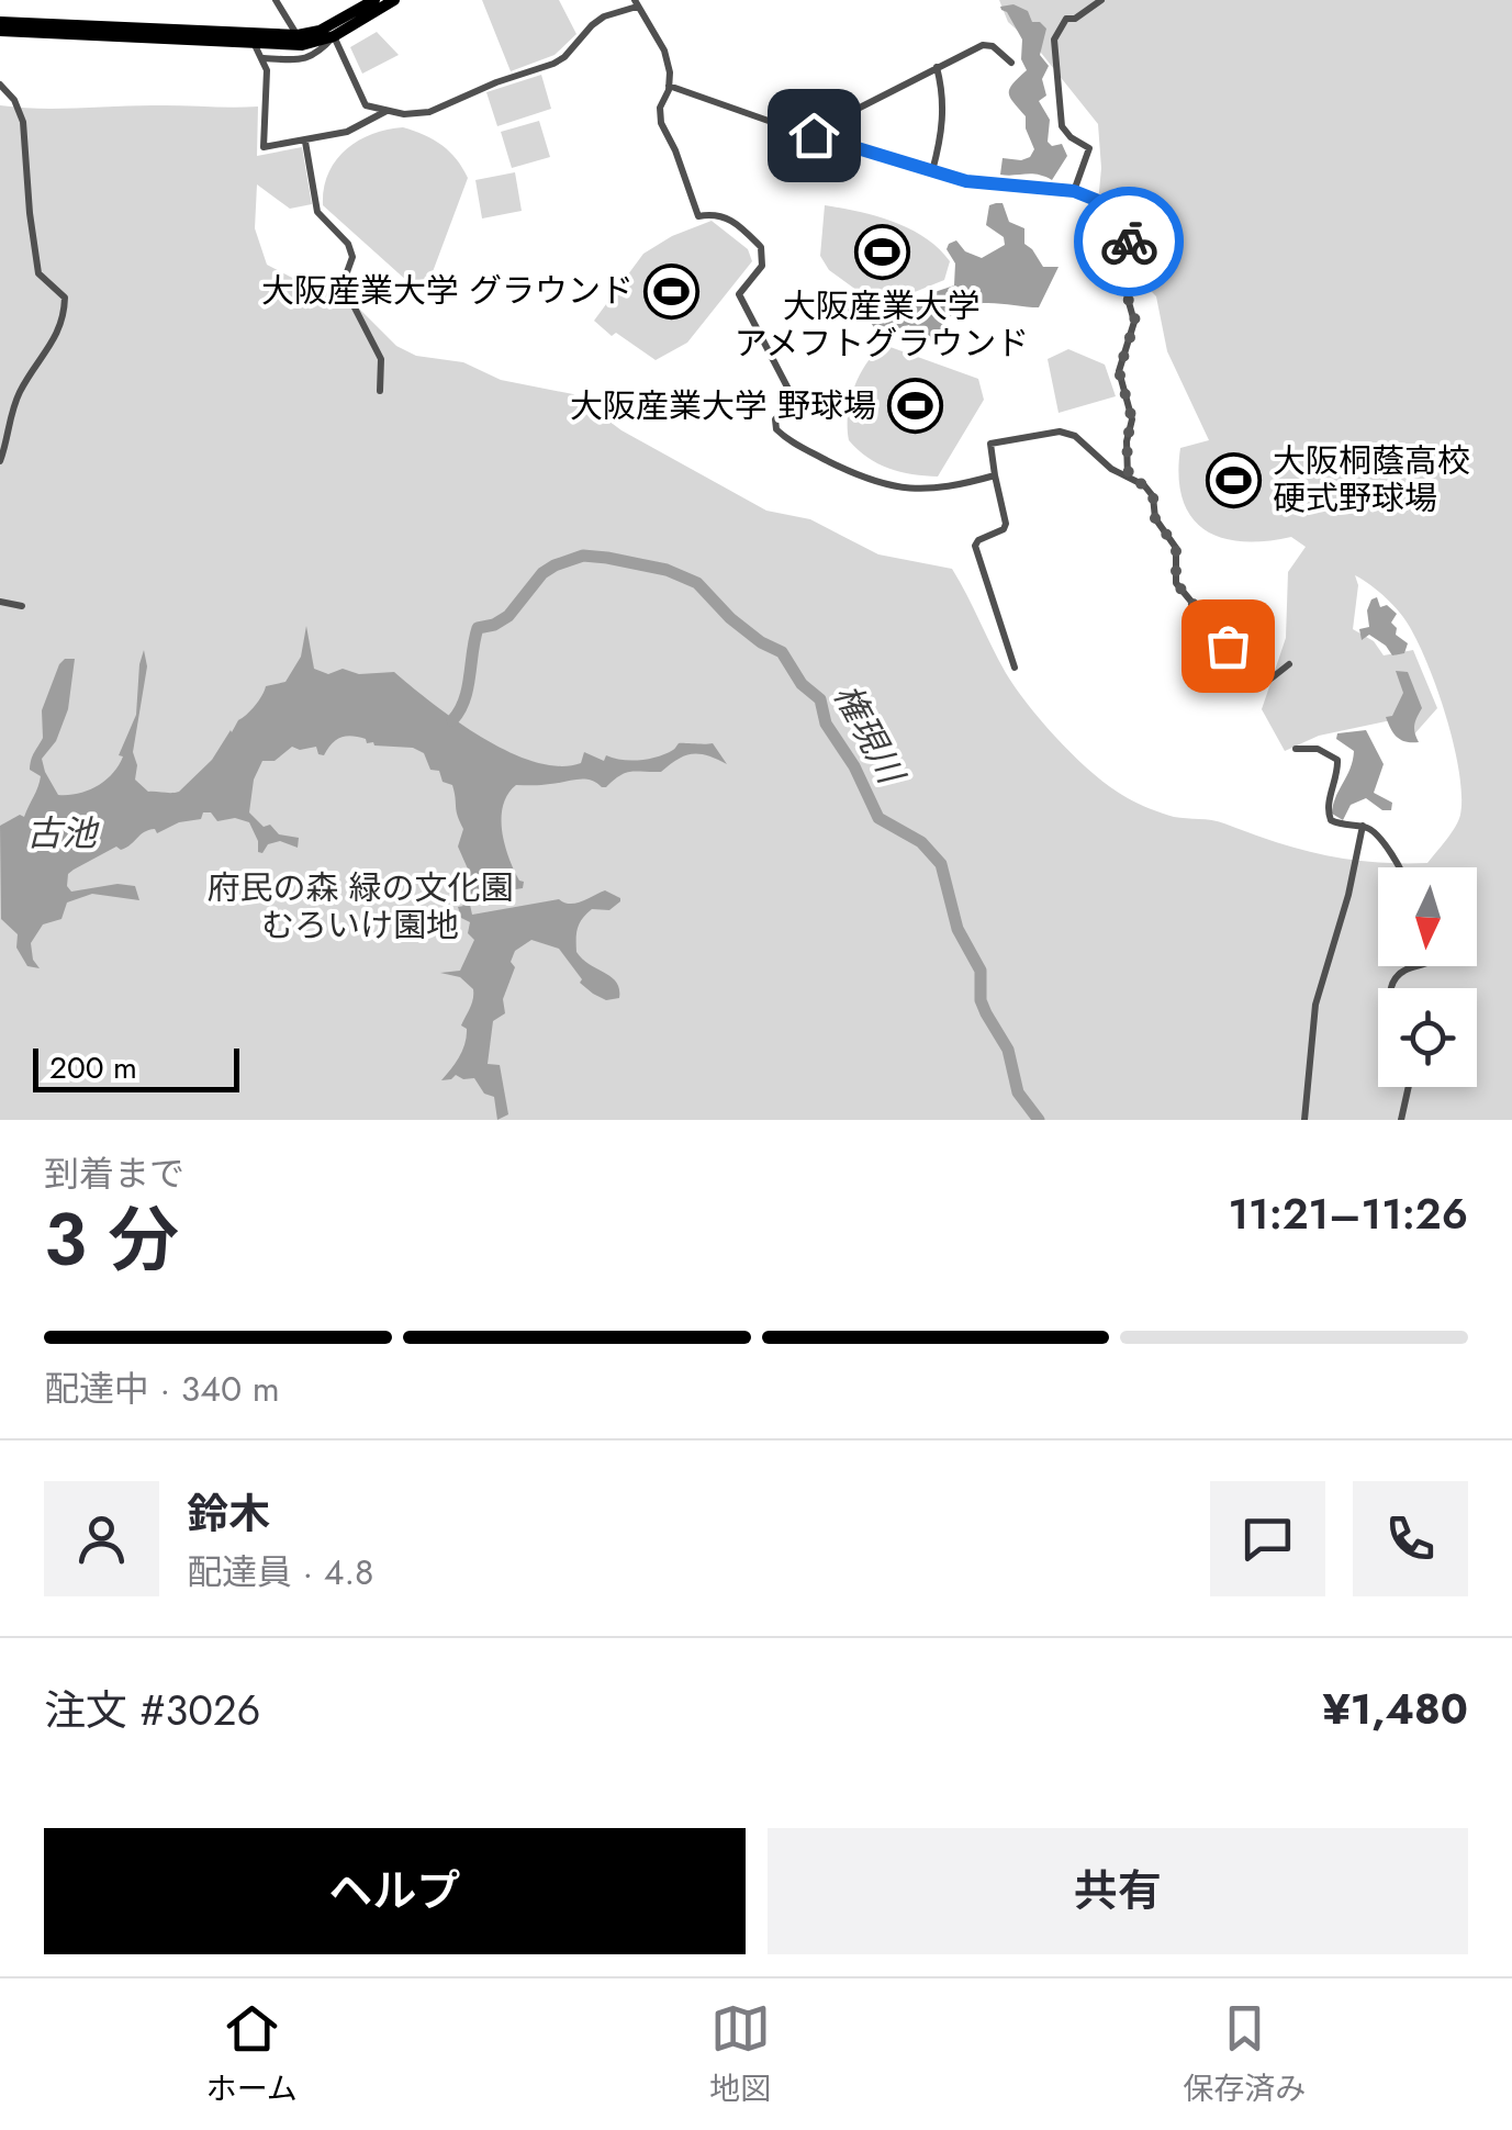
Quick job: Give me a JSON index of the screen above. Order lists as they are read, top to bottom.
{
  "water": ["権現川", "古池"],
  "parks": ["府民の森 緑の文化園 むろいけ園地"],
  "places": {
    "sports": [
      "大阪産業大学 アメフトグラウンド",
      "大阪産業大学 グラウンド",
      "大阪産業大学 野球場",
      "大阪桐蔭高校 硬式野球場"
    ]
  },
  "scale_bar": "200 m",
  "north": "bottom",
  "page": {
    "scale": "200 m",
    "heading": ["3 分", "到着まで", "11:21–11:26"],
    "panel": [
      "鈴木",
      "配達員 · 4.8",
      "注文 #3026",
      "¥1,480"
    ],
    "bar": "配達中 · 340 m",
    "buttons": ["ヘルプ", "共有"],
    "tabs": ["ホーム", "地図", "保存済み"]
  }
}
